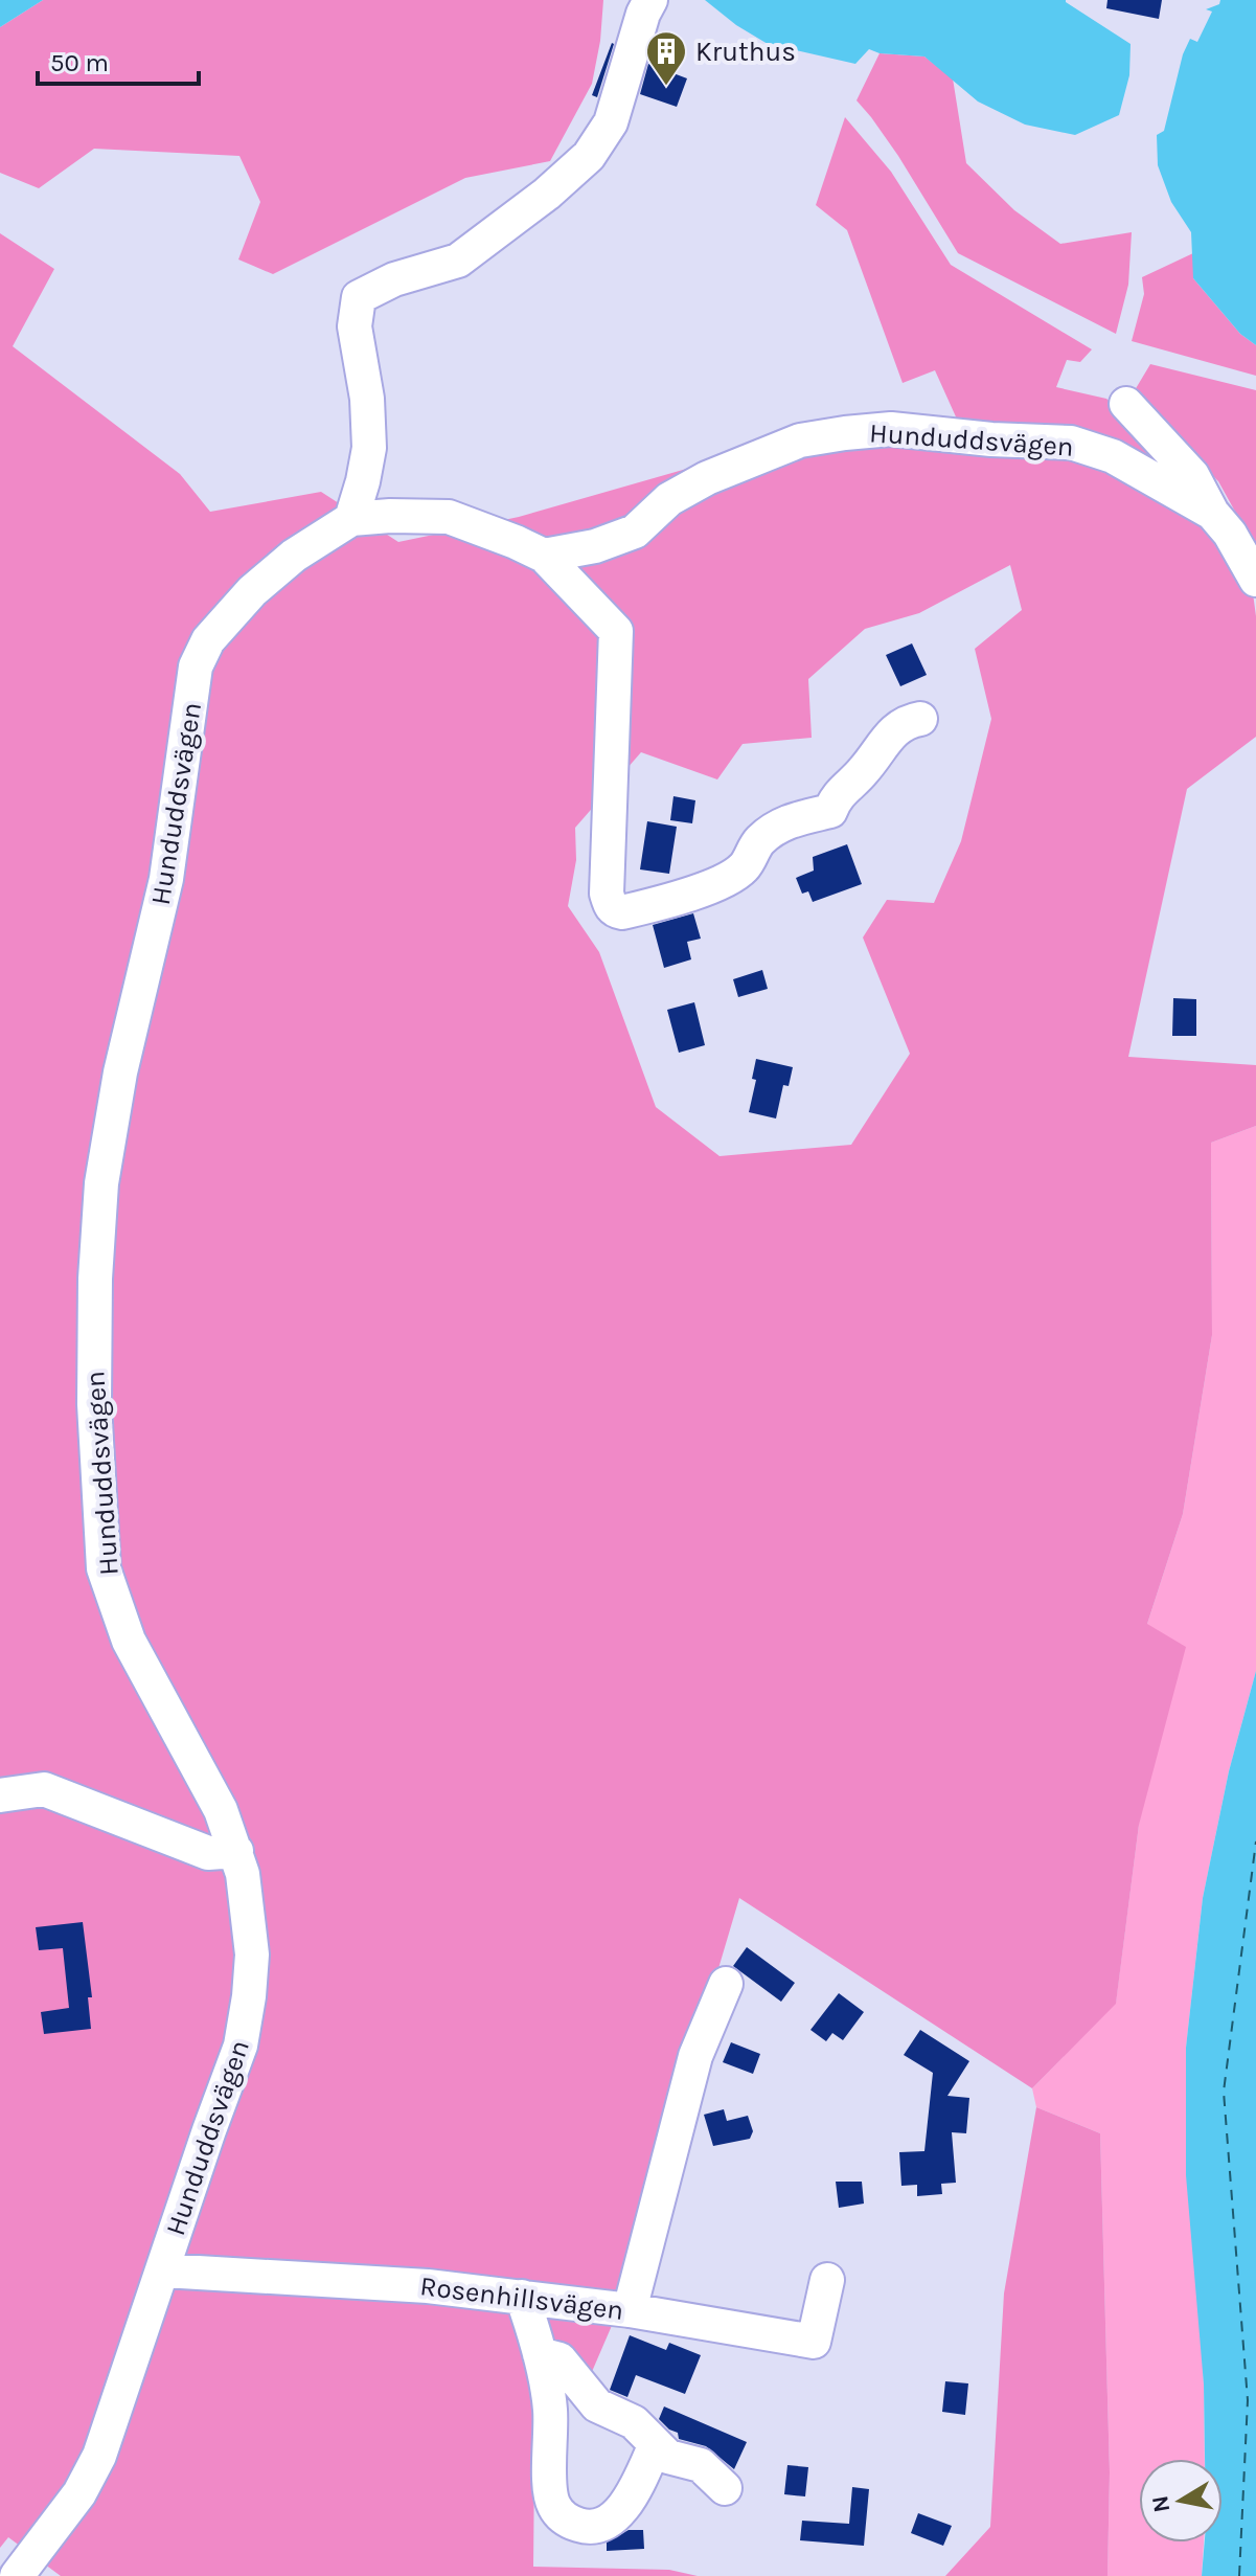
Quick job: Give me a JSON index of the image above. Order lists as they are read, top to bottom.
{
  "streets": {
    "street": ["Hunduddsvägen", "Rosenhillsvägen"]
  },
  "crossings": [
    ["Hunduddsvägen", "Rosenhillsvägen"]
  ],
  "places": {
    "building": ["Kruthus"]
  },
  "scale_bar": "50 m",
  "north": "left"
}
